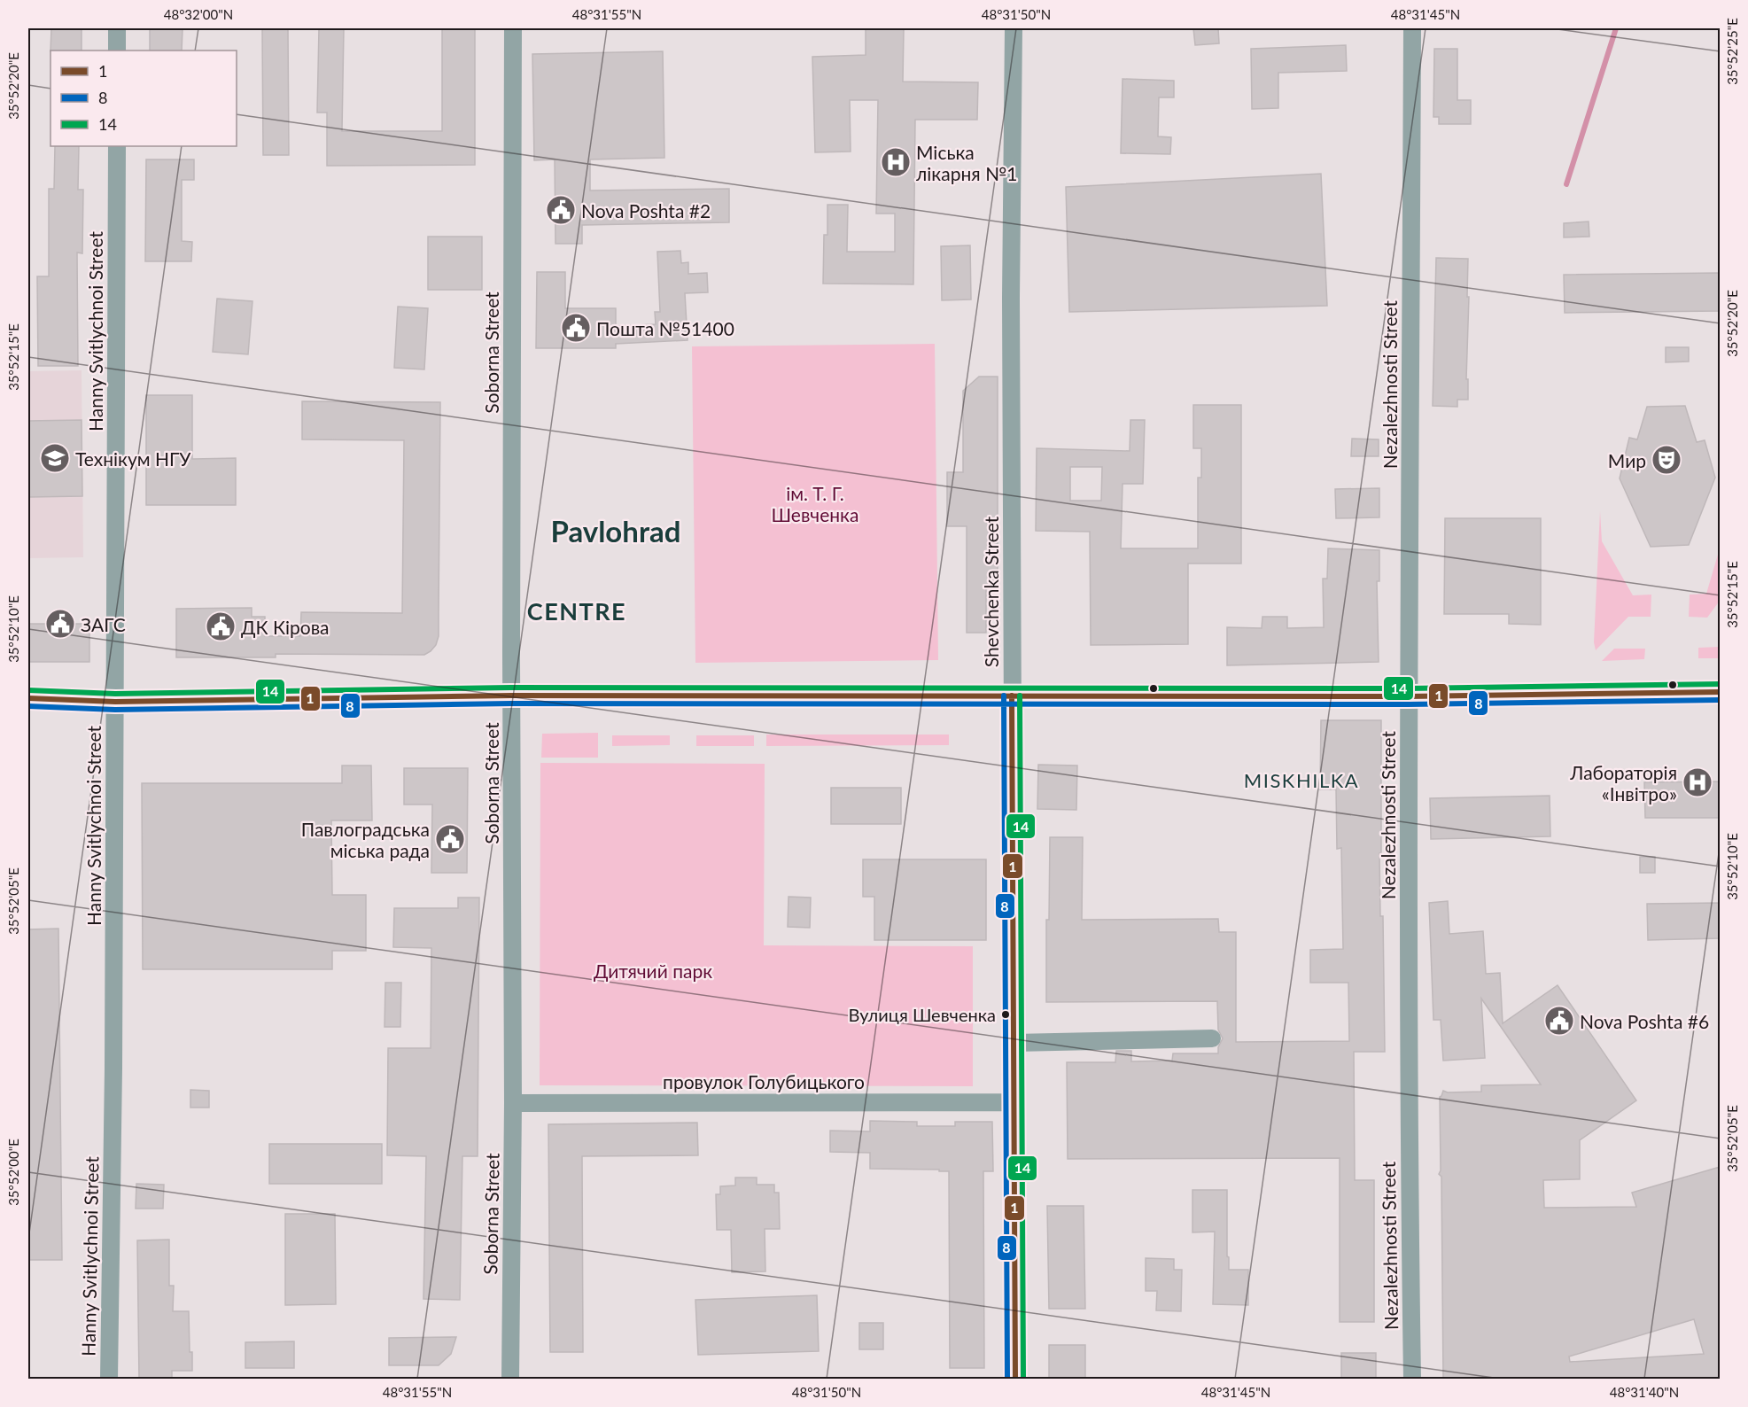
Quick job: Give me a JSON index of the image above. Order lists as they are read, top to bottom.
{
  "streets": {
    "street": [
      "Hanny Svitlychnoi Street",
      "Soborna Street",
      "Nezalezhnosti Street",
      "Shevchenka Street",
      "провулок Голубицького"
    ]
  },
  "crossings": [
    ["Soborna Street", "провулок Голубицького"],
    ["Shevchenka Street", "провулок Голубицького"]
  ],
  "districts": ["Pavlohrad", "CENTRE", "MISKHILKA"],
  "parks": ["ім. Т. Г. Шевченка", "Дитячий парк"],
  "places": {
    "hospital": ["Міська лікарня №1", "Лабораторія «Інвітро»"],
    "public building": [
      "Nova Poshta #2",
      "Пошта №51400",
      "ЗАГС",
      "ДК Кірова",
      "Павлоградська міська рада",
      "Nova Poshta #6"
    ],
    "school or university": ["Технікум НГУ"],
    "theatre": ["Мир"],
    "other": ["Вулиця Шевченка"]
  },
  "lines": ["transit line 14", "transit line 1", "transit line 8"],
  "legend": ["1", "8", "14"],
  "coordinates": [
    "48°32'00\"N",
    "48°31'55\"N",
    "48°31'50\"N",
    "48°31'45\"N",
    "35°52'25\"E",
    "35°52'20\"E",
    "35°52'15\"E",
    "35°52'10\"E",
    "35°52'05\"E",
    "35°52'00\"E",
    "48°31'40\"N"
  ]
}
